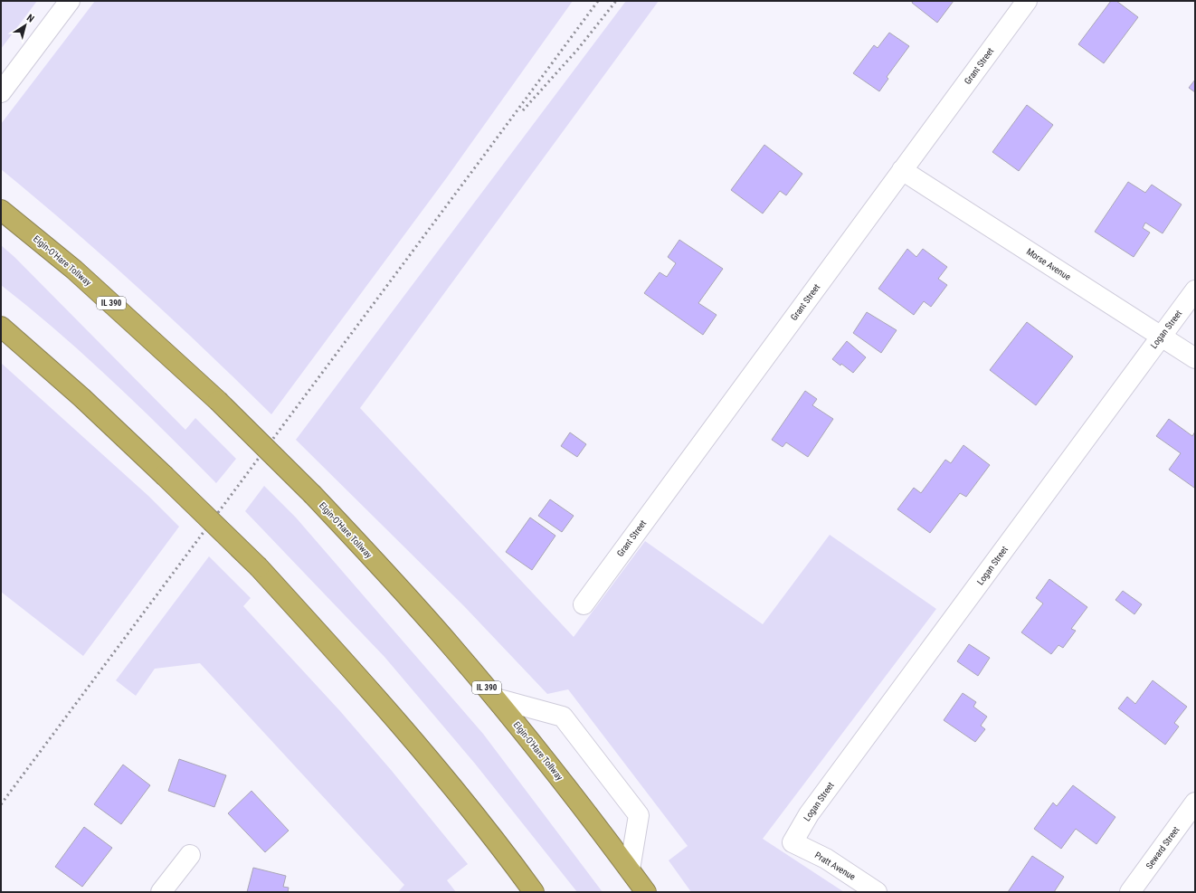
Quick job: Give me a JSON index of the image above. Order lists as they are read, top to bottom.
{
  "streets": {
    "highway": ["Elgin-O'Hare Tollway", "IL 390"],
    "street": [
      "Grant Street",
      "Morse Avenue",
      "Logan Street",
      "Seward Street",
      "Pratt Avenue"
    ]
  },
  "crossings": [
    ["Grant Street", "Morse Avenue"],
    ["Morse Avenue", "Logan Street"],
    ["Logan Street", "Pratt Avenue"]
  ],
  "north": "top right"
}
